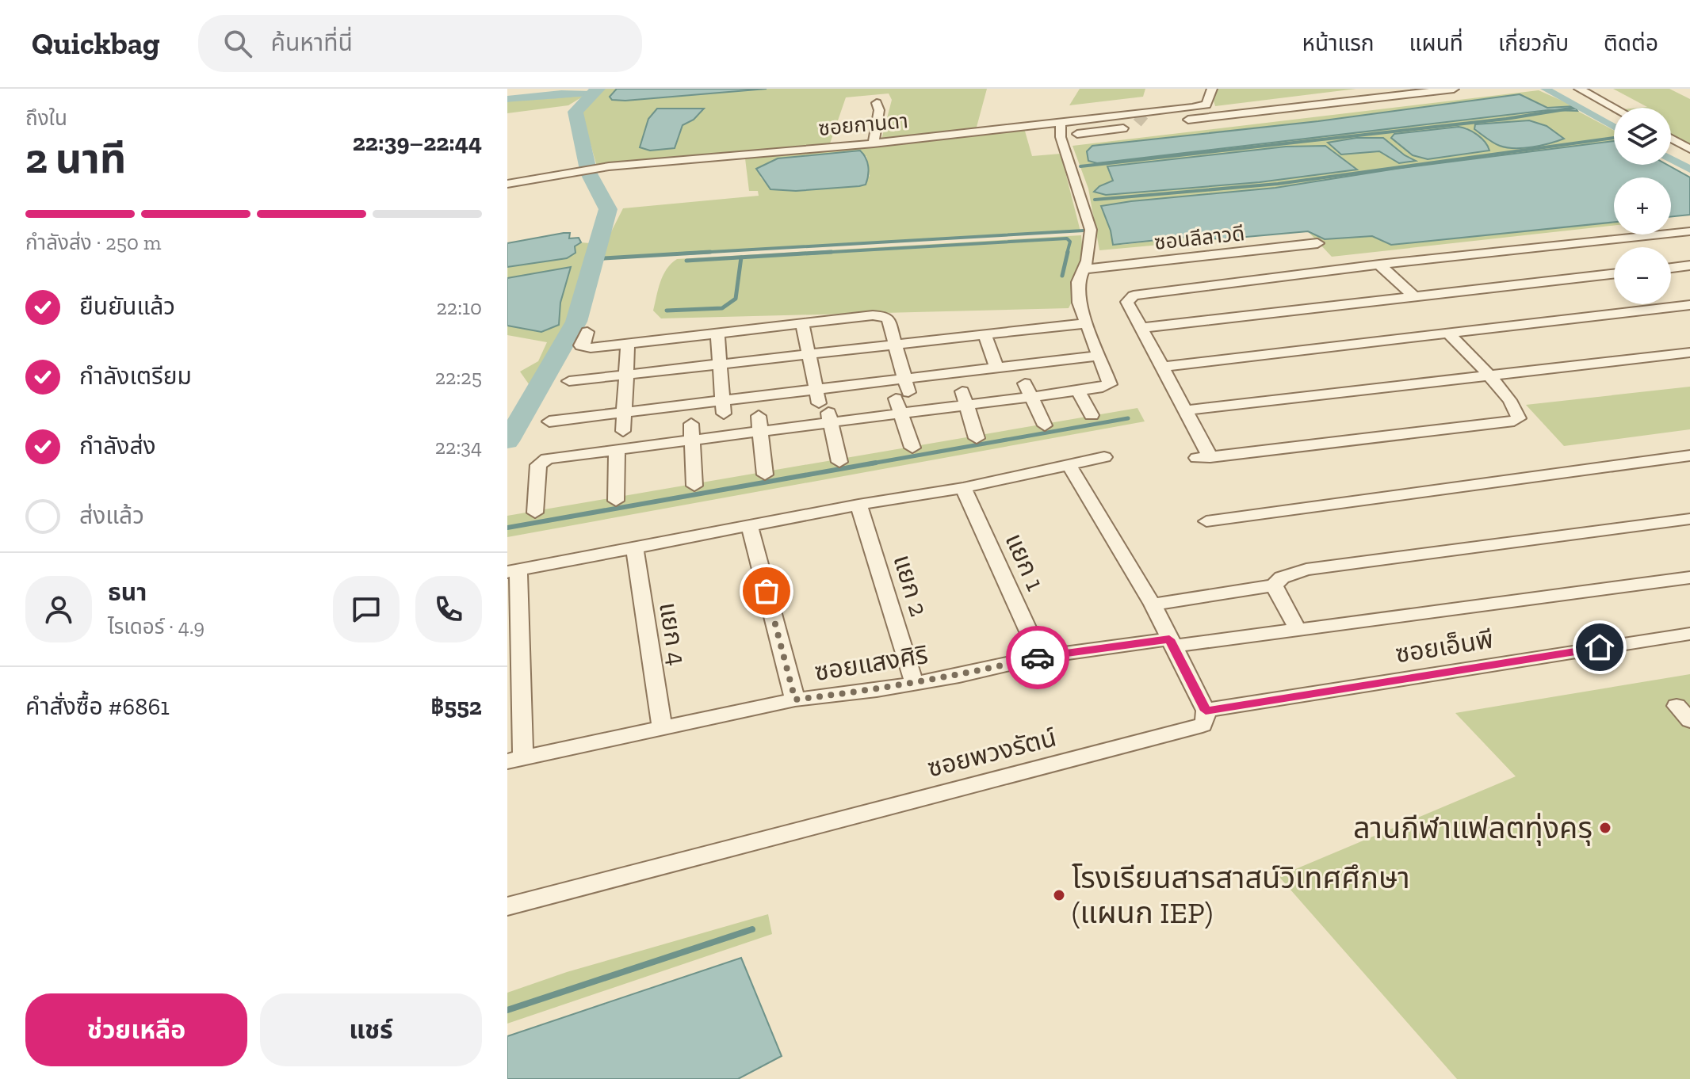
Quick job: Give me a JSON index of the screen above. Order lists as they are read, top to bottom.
{
  "streets": {
    "street": [
      "ซอยกานดา",
      "ซอนลีลาวดี",
      "แยก 1",
      "แยก 2",
      "แยก 4",
      "ซอยเอ็นพี",
      "ซอยแสงศิริ",
      "ซอยพวงรัตน์"
    ]
  },
  "crossings": [
    ["แยก 1", "ซอยแสงศิริ"],
    ["แยก 2", "ซอยแสงศิริ"],
    ["แยก 4", "ซอยแสงศิริ"],
    ["ซอยเอ็นพี", "ซอยพวงรัตน์"]
  ],
  "places": ["ลานกีฬาแฟลตทุ่งครุ", "โรงเรียนสารสาสน์วิเทศศึกษา (แผนก IEP)"],
  "page": {
    "header": "Quickbag",
    "search": "ค้นหาที่นี่",
    "nav": [
      "หน้าแรก",
      "แผนที่",
      "เกี่ยวกับ",
      "ติดต่อ"
    ],
    "heading": ["2 นาที", "ถึงใน", "22:39–22:44"],
    "panel": [
      "ธนา",
      "ไรเดอร์ · 4.9",
      "คำสั่งซื้อ #6861",
      "฿552"
    ],
    "map_buttons": ["+", "−"],
    "bar": "กำลังส่ง · 250 m",
    "list": [
      ["ยืนยันแล้ว", "22:10"],
      ["กำลังเตรียม", "22:25"],
      ["กำลังส่ง", "22:34"],
      "ส่งแล้ว"
    ],
    "buttons": ["ช่วยเหลือ", "แชร์"]
  }
}
